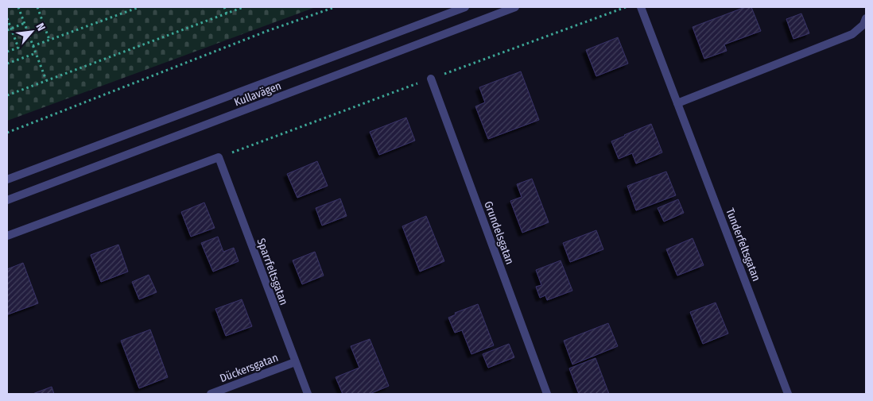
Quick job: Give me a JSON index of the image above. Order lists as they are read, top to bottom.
{
  "streets": {
    "street": [
      "Kullavägen",
      "Grundelsgatan",
      "Tunderfeltsgatan",
      "Sparrfeltsgatan",
      "Dückersgatan"
    ]
  },
  "crossings": [
    ["Sparrfeltsgatan", "Dückersgatan"]
  ],
  "north": "top right"
}
